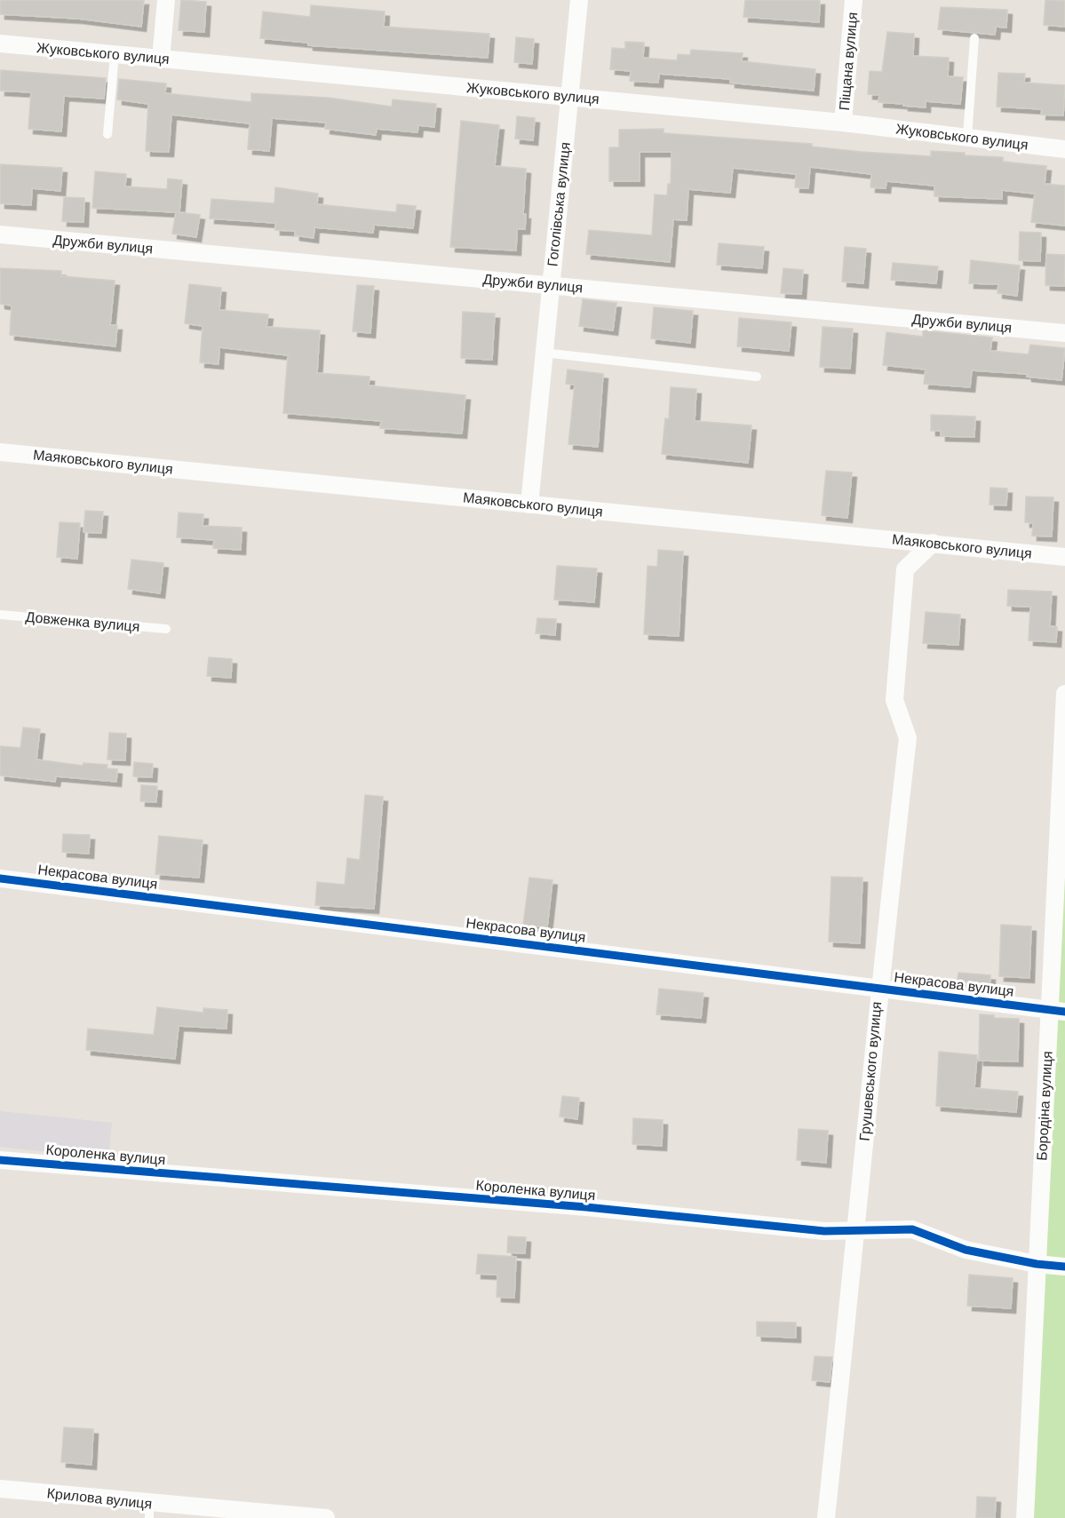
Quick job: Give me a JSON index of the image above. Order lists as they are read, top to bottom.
{
  "streets": {
    "street": [
      "Жуковського вулиця",
      "Піщана вулиця",
      "Гоголівська вулиця",
      "Дружби вулиця",
      "Маяковського вулиця",
      "Некрасова вулиця",
      "Грушевського вулиця",
      "Бородіна вулиця",
      "Короленка вулиця",
      "Крилова вулиця"
    ],
    "lane": ["Довженка вулиця"]
  },
  "crossings": [
    ["Жуковського вулиця", "Піщана вулиця"],
    ["Жуковського вулиця", "Гоголівська вулиця"],
    ["Гоголівська вулиця", "Дружби вулиця"],
    ["Гоголівська вулиця", "Маяковського вулиця"],
    ["Маяковського вулиця", "Грушевського вулиця"],
    ["Некрасова вулиця", "Грушевського вулиця"],
    ["Некрасова вулиця", "Бородіна вулиця"],
    ["Грушевського вулиця", "Короленка вулиця"],
    ["Бородіна вулиця", "Короленка вулиця"]
  ]
}
